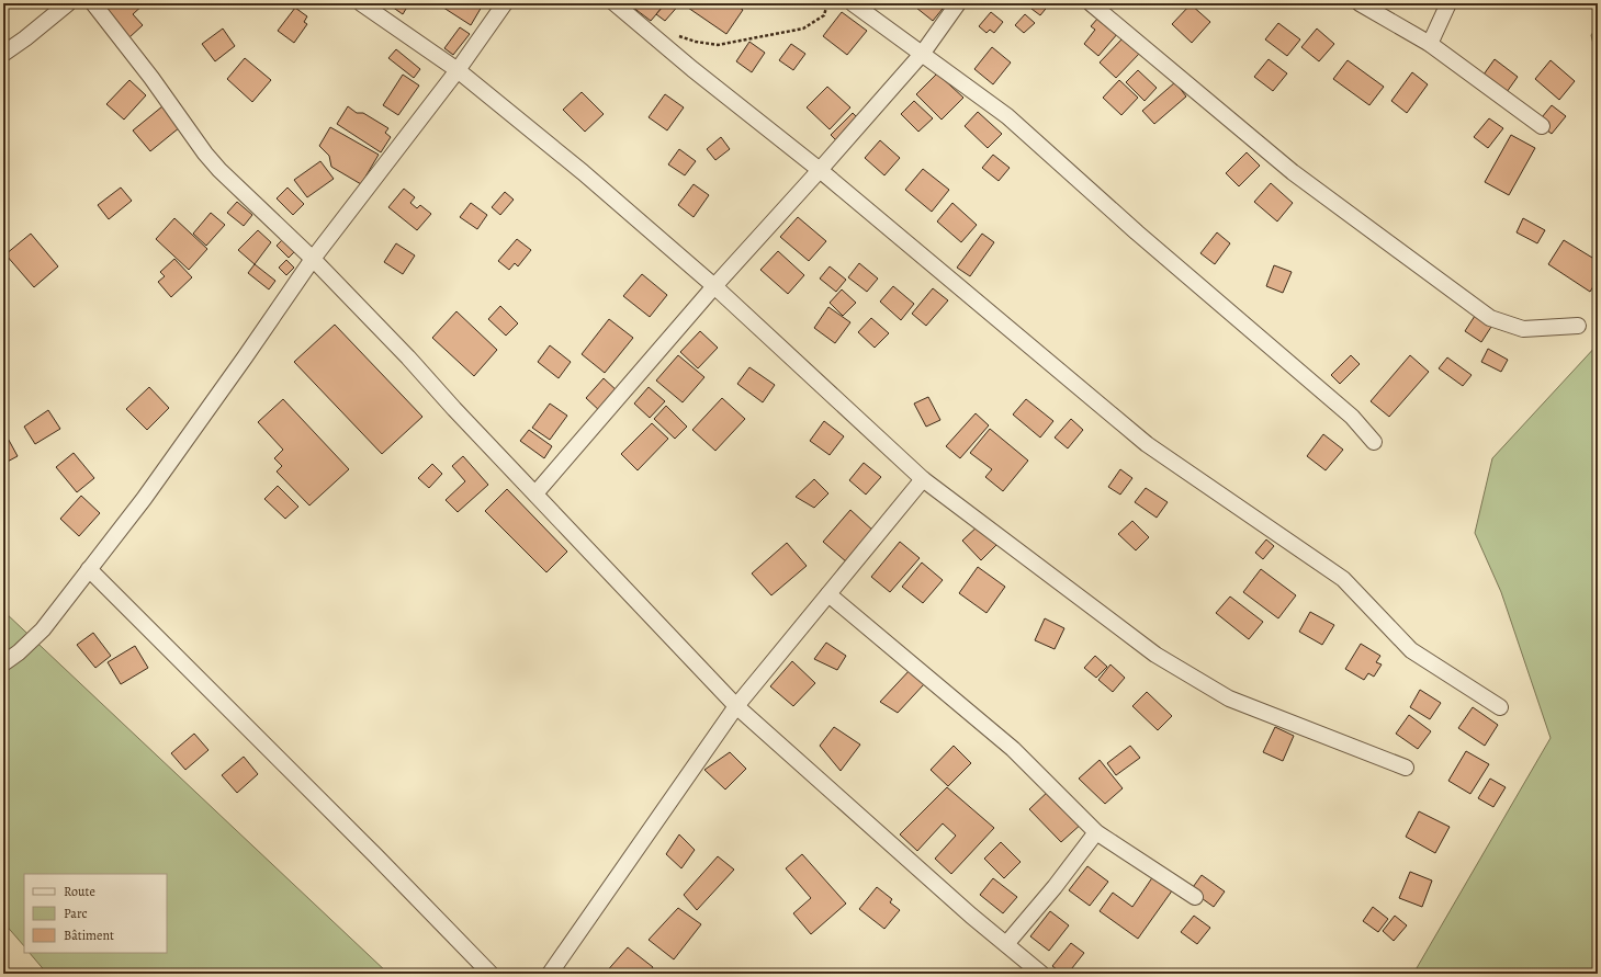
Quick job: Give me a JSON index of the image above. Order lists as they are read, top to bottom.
{
  "legend": ["Route", "Parc", "Bâtiment"]
}
